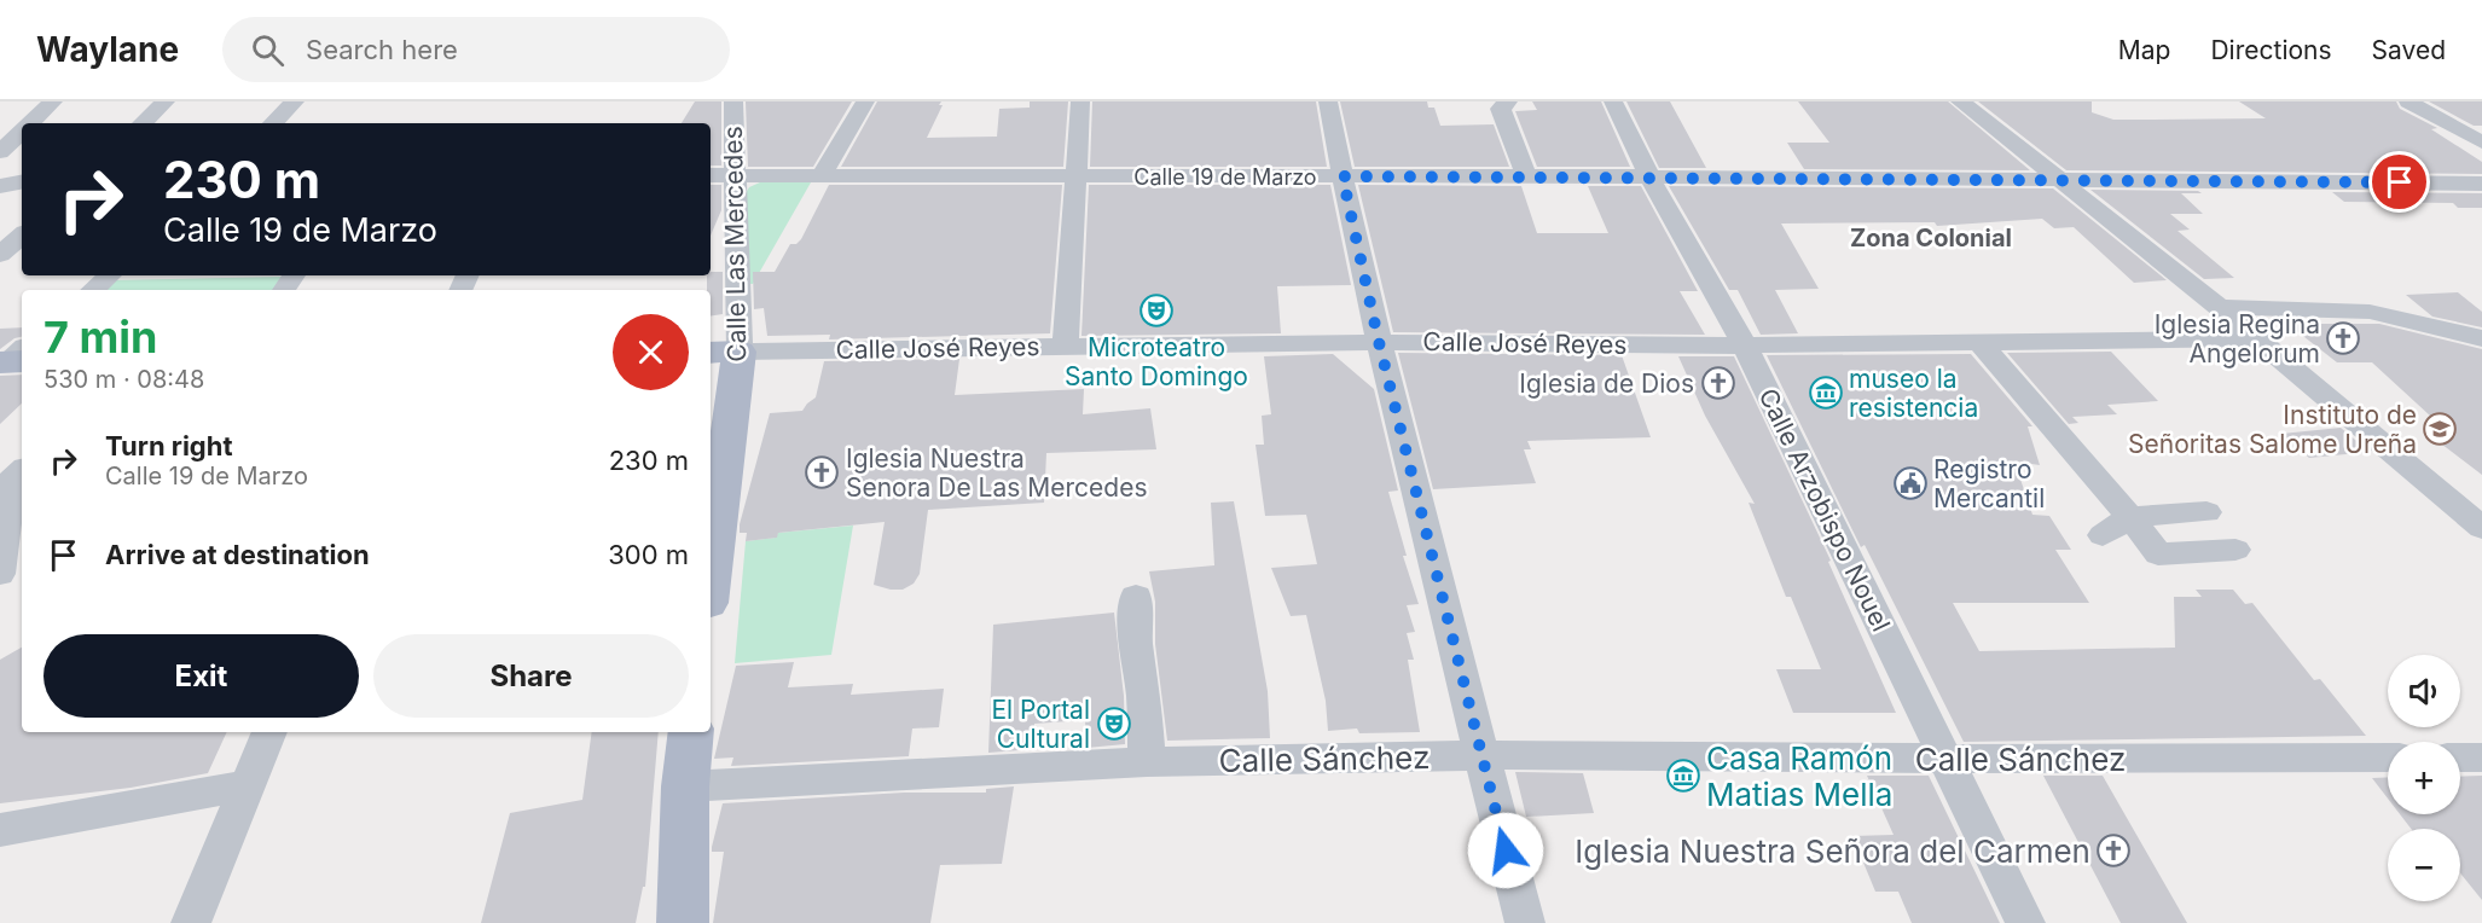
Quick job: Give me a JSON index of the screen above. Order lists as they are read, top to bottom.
{
  "streets": {
    "main road": ["Calle Las Mercedes"],
    "street": [
      "Calle 19 de Marzo",
      "Calle José Reyes",
      "Calle Arzobispo Nouel",
      "Calle Sánchez"
    ]
  },
  "crossings": [
    ["Calle 19 de Marzo", "Calle Las Mercedes"],
    ["Calle 19 de Marzo", "Calle Arzobispo Nouel"],
    ["Calle Las Mercedes", "Calle José Reyes"],
    ["Calle José Reyes", "Calle Arzobispo Nouel"],
    ["Calle Arzobispo Nouel", "Calle Sánchez"]
  ],
  "districts": ["Zona Colonial"],
  "places": {
    "theatre": ["Microteatro Santo Domingo", "El Portal Cultural"],
    "church": [
      "Iglesia Regina Angelorum",
      "Iglesia de Dios",
      "Iglesia Nuestra Senora De Las Mercedes",
      "Iglesia Nuestra Señora del Carmen"
    ],
    "museum": ["museo la resistencia", "Casa Ramón Matias Mella"],
    "school or university": ["Instituto de Señoritas Salome Ureña"],
    "public building": ["Registro Mercantil"]
  },
  "page": {
    "header": "Waylane",
    "search": "Search here",
    "nav": ["Map", "Directions", "Saved"],
    "turn": ["230 m", "Calle 19 de Marzo"],
    "heading": ["7 min", "530 m · 08:48"],
    "list": [
      {
        "name": "Turn right",
        "note": "Calle 19 de Marzo",
        "value": "230 m"
      },
      {
        "name": "Arrive at destination",
        "value": "300 m"
      }
    ],
    "buttons": ["Exit", "Share"],
    "map_buttons": ["+", "−"]
  }
}
